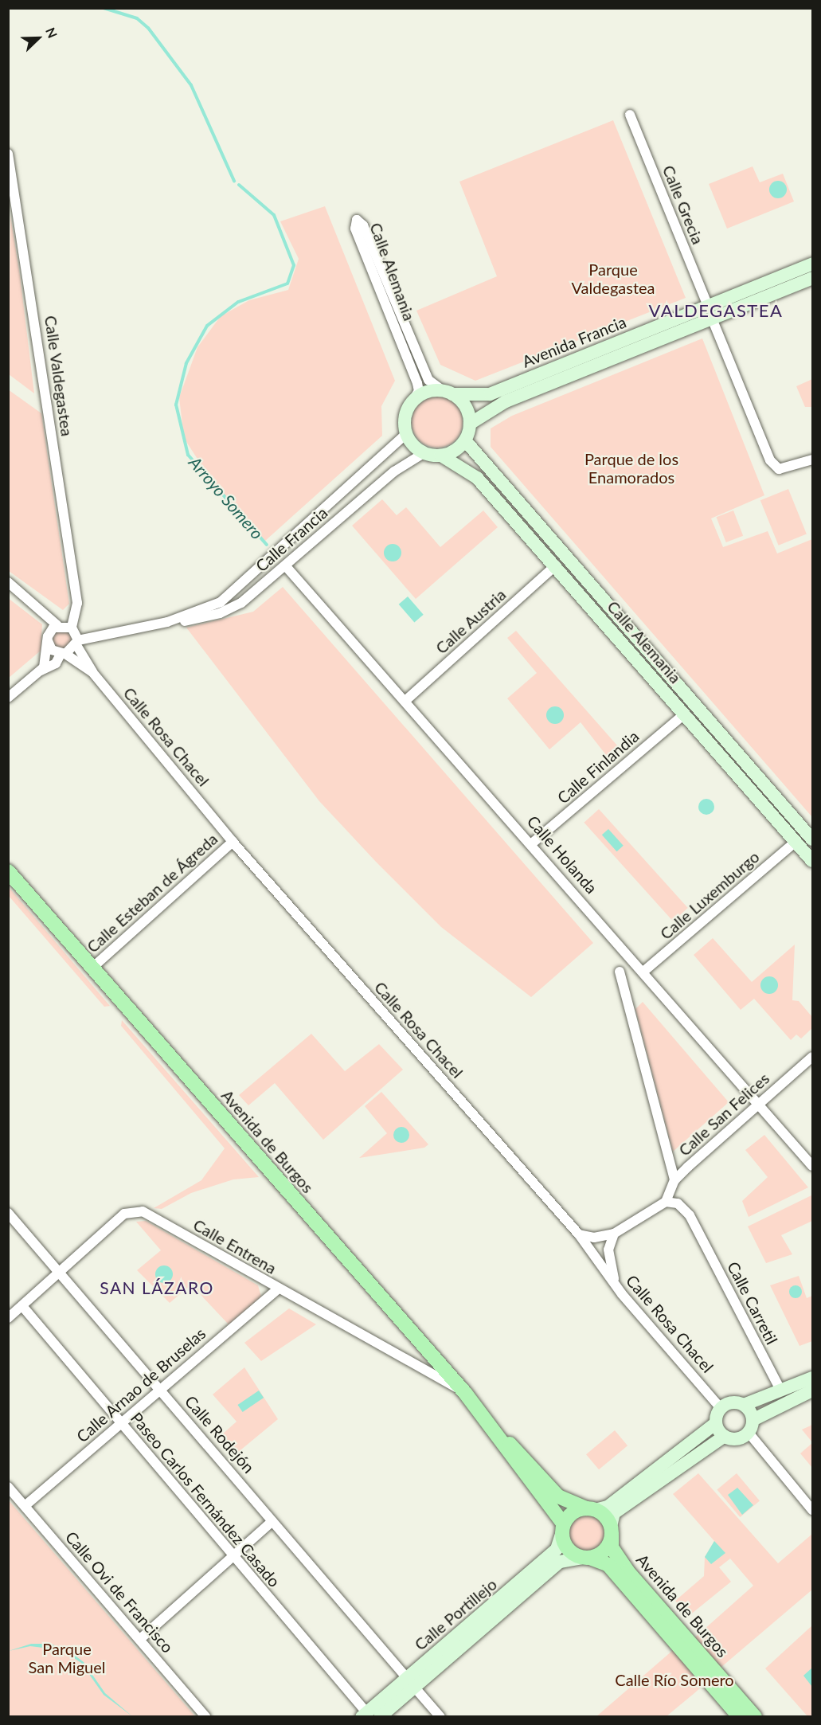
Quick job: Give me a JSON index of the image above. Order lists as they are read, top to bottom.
{
  "streets": {
    "main road": [
      "Calle Alemania",
      "Avenida Francia",
      "Avenida de Burgos",
      "Calle Portillejo"
    ],
    "street": [
      "Calle Grecia",
      "Calle Valdegastea",
      "Calle Francia",
      "Calle Austria",
      "Calle Rosa Chacel",
      "Calle Finlandia",
      "Calle Holanda",
      "Calle Esteban de Ágreda",
      "Calle Luxemburgo",
      "Calle San Felices",
      "Calle Entrena",
      "Calle Carretil",
      "Calle Arnao de Bruselas",
      "Calle Rodejón",
      "Paseo Carlos Fernández Casado",
      "Calle Ovi de Francisco"
    ]
  },
  "crossings": [
    ["Calle Grecia", "Avenida Francia"],
    ["Calle Alemania", "Avenida Francia"],
    ["Calle Alemania", "Calle Francia"],
    ["Calle Alemania", "Calle Austria"],
    ["Calle Alemania", "Calle Finlandia"],
    ["Calle Alemania", "Calle Luxemburgo"],
    ["Avenida Francia", "Calle Francia"],
    ["Calle Valdegastea", "Calle Francia"],
    ["Calle Valdegastea", "Calle Rosa Chacel"],
    ["Calle Francia", "Calle Rosa Chacel"],
    ["Calle Francia", "Calle Holanda"],
    ["Calle Austria", "Calle Holanda"],
    ["Calle Rosa Chacel", "Calle Esteban de Ágreda"],
    ["Calle Finlandia", "Calle Holanda"],
    ["Calle Holanda", "Calle Luxemburgo"],
    ["Calle Holanda", "Calle San Felices"],
    ["Calle Esteban de Ágreda", "Avenida de Burgos"],
    ["Calle San Felices", "Calle Carretil"],
    ["Avenida de Burgos", "Calle Entrena"],
    ["Avenida de Burgos", "Calle Portillejo"],
    ["Calle Entrena", "Calle Arnao de Bruselas"],
    ["Calle Entrena", "Calle Rodejón"],
    ["Calle Entrena", "Paseo Carlos Fernández Casado"],
    ["Calle Arnao de Bruselas", "Calle Rodejón"],
    ["Calle Arnao de Bruselas", "Paseo Carlos Fernández Casado"],
    ["Calle Arnao de Bruselas", "Calle Ovi de Francisco"],
    ["Calle Rodejón", "Calle Portillejo"],
    ["Paseo Carlos Fernández Casado", "Calle Portillejo"]
  ],
  "districts": ["VALDEGASTEA", "SAN LÁZARO"],
  "water": ["Arroyo Somero"],
  "parks": [
    "Parque Valdegastea",
    "Parque de los Enamorados",
    "Parque San Miguel",
    "Calle Río Somero"
  ],
  "north": "top right"
}
